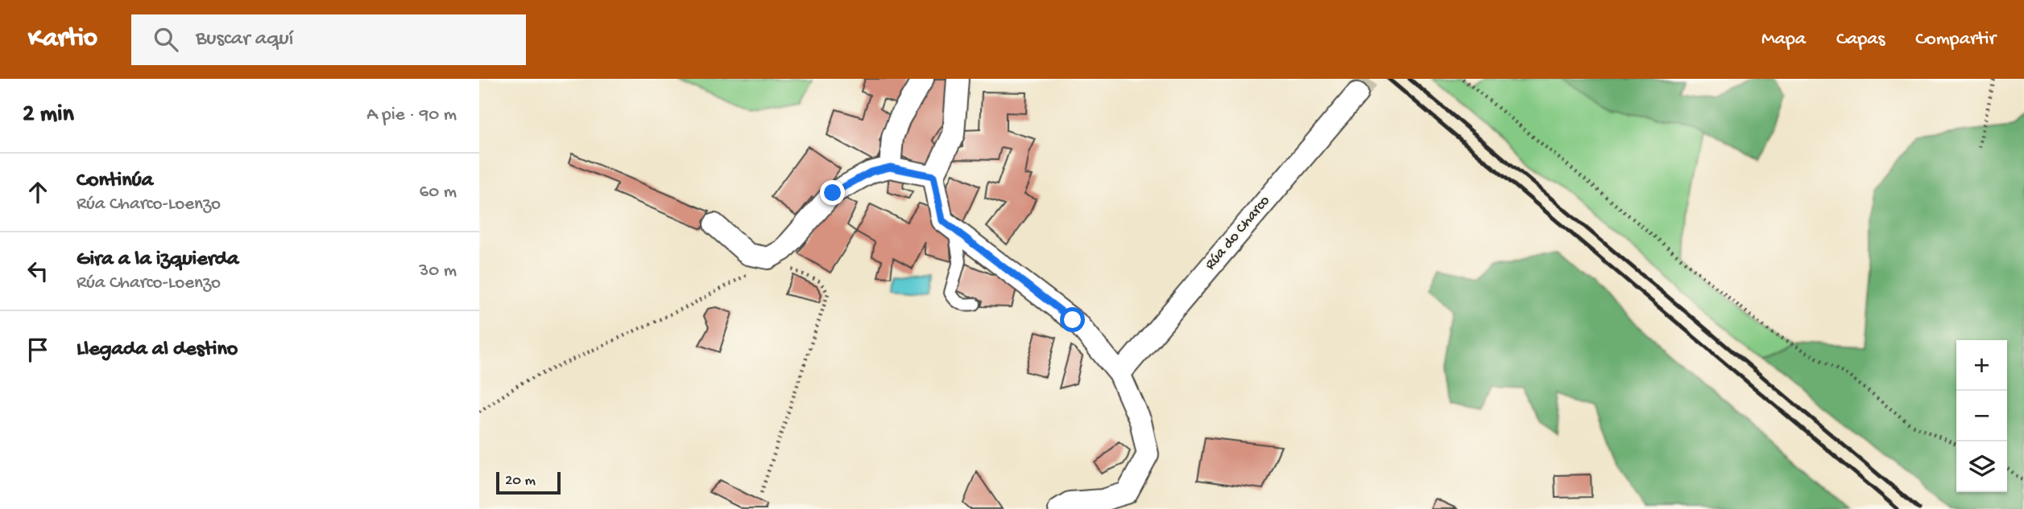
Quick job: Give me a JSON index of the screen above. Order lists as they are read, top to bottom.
{
  "streets": {
    "street": ["Rúa do Charco"]
  },
  "scale_bar": "20 m",
  "page": {
    "header": "Kartio",
    "search": "Buscar aquí",
    "nav": ["Mapa", "Capas", "Compartir"],
    "heading": ["2 min", "A pie · 90 m"],
    "list": [
      ["Continúa", "Rúa Charco-Loenzo", "60 m"],
      ["Gira a la izquierda", "Rúa Charco-Loenzo", "30 m"],
      "Llegada al destino"
    ],
    "map_buttons": ["+", "−"],
    "scale": "20 m"
  }
}
